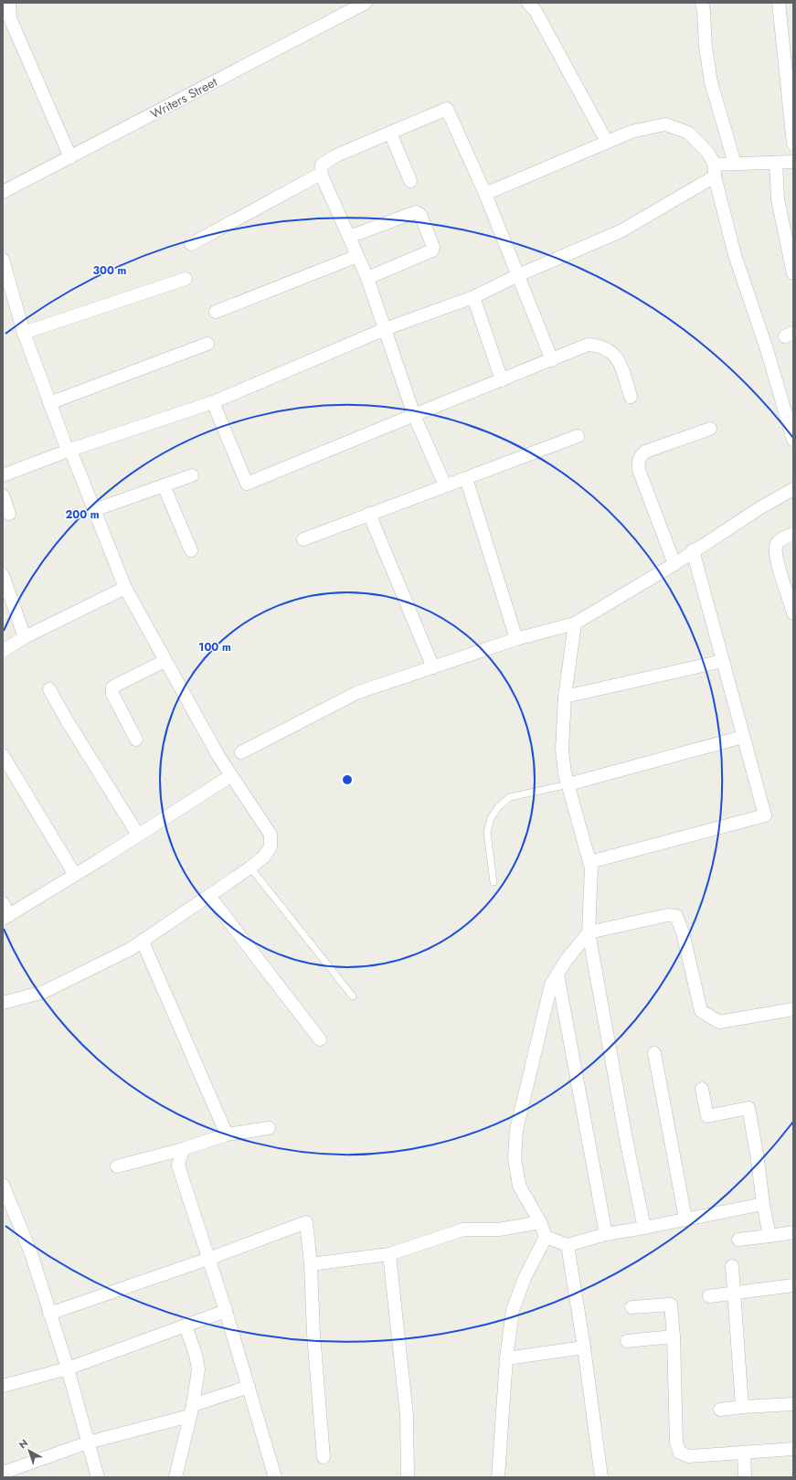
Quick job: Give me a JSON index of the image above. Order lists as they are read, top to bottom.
{
  "streets": {
    "street": ["Writers Street"]
  },
  "north": "top left",
  "rings": ["300 m", "200 m", "100 m"]
}
